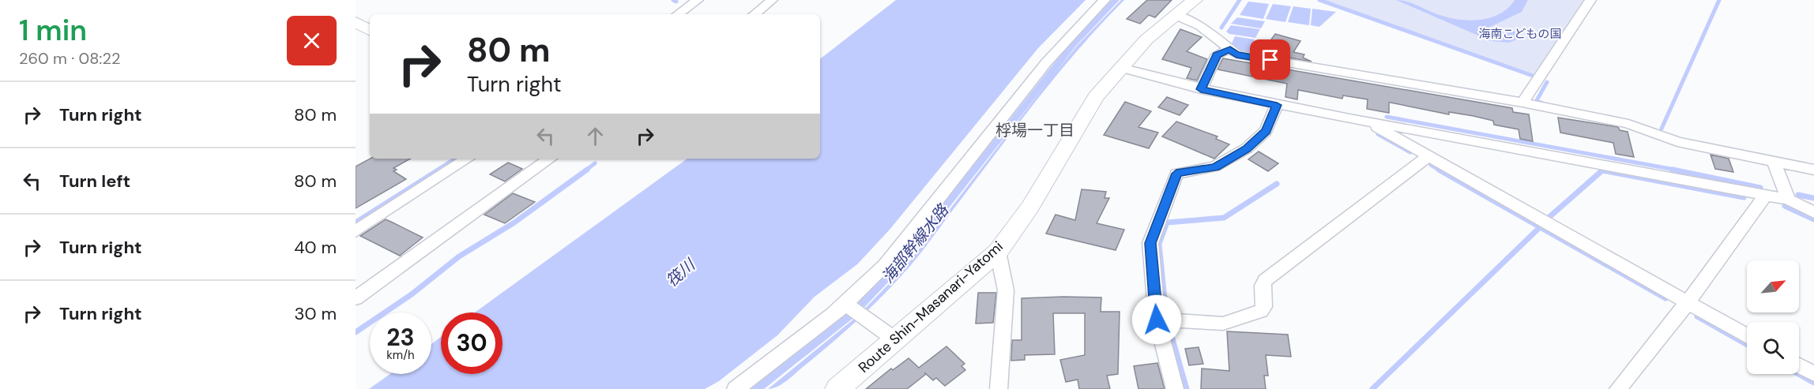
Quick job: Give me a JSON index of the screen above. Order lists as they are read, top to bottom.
{
  "streets": {
    "main road": ["Route Shin-Masanari-Yatomi"]
  },
  "districts": ["桴場一丁目"],
  "water": ["海部幹線水路", "筏川"],
  "parks": ["海南こどもの国"],
  "north": "top right",
  "page": {
    "heading": ["1 min", "260 m · 08:22"],
    "turn": ["80 m", "Turn right"],
    "list": [
      {
        "name": "Turn right",
        "value": "80 m"
      },
      {
        "name": "Turn left",
        "value": "80 m"
      },
      {
        "name": "Turn right",
        "value": "40 m"
      },
      {
        "name": "Turn right",
        "value": "30 m"
      }
    ],
    "speed": "23 km/h",
    "limit": "30"
  }
}
